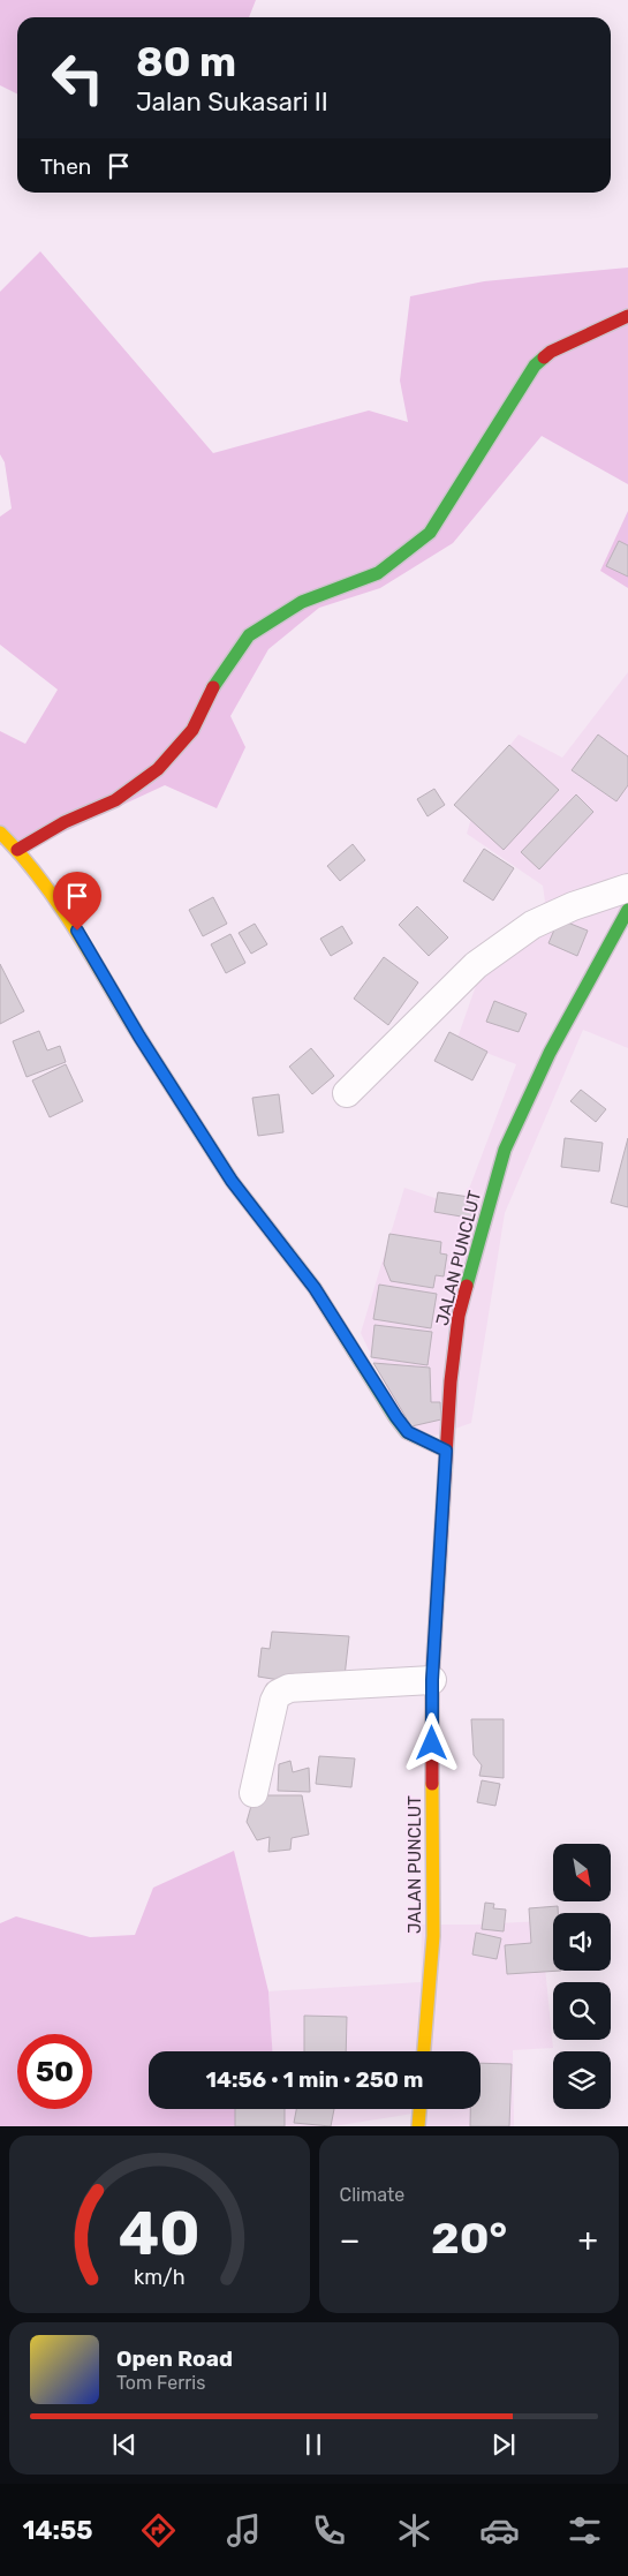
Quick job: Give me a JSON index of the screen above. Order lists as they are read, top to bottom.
{
  "streets": {
    "street": ["JALAN PUNCLUT"]
  },
  "north": "bottom right",
  "page": {
    "turn": ["80 m", "Jalan Sukasari II"],
    "then": "Then",
    "limit": "50",
    "trip": "14:56 · 1 min · 250 m",
    "tile": "Climate",
    "heat": ["−", "20°", "+"],
    "song": ["Open Road", "Tom Ferris"],
    "tabs": "14:55",
    "gauge": ["40", "km/h"]
  }
}
